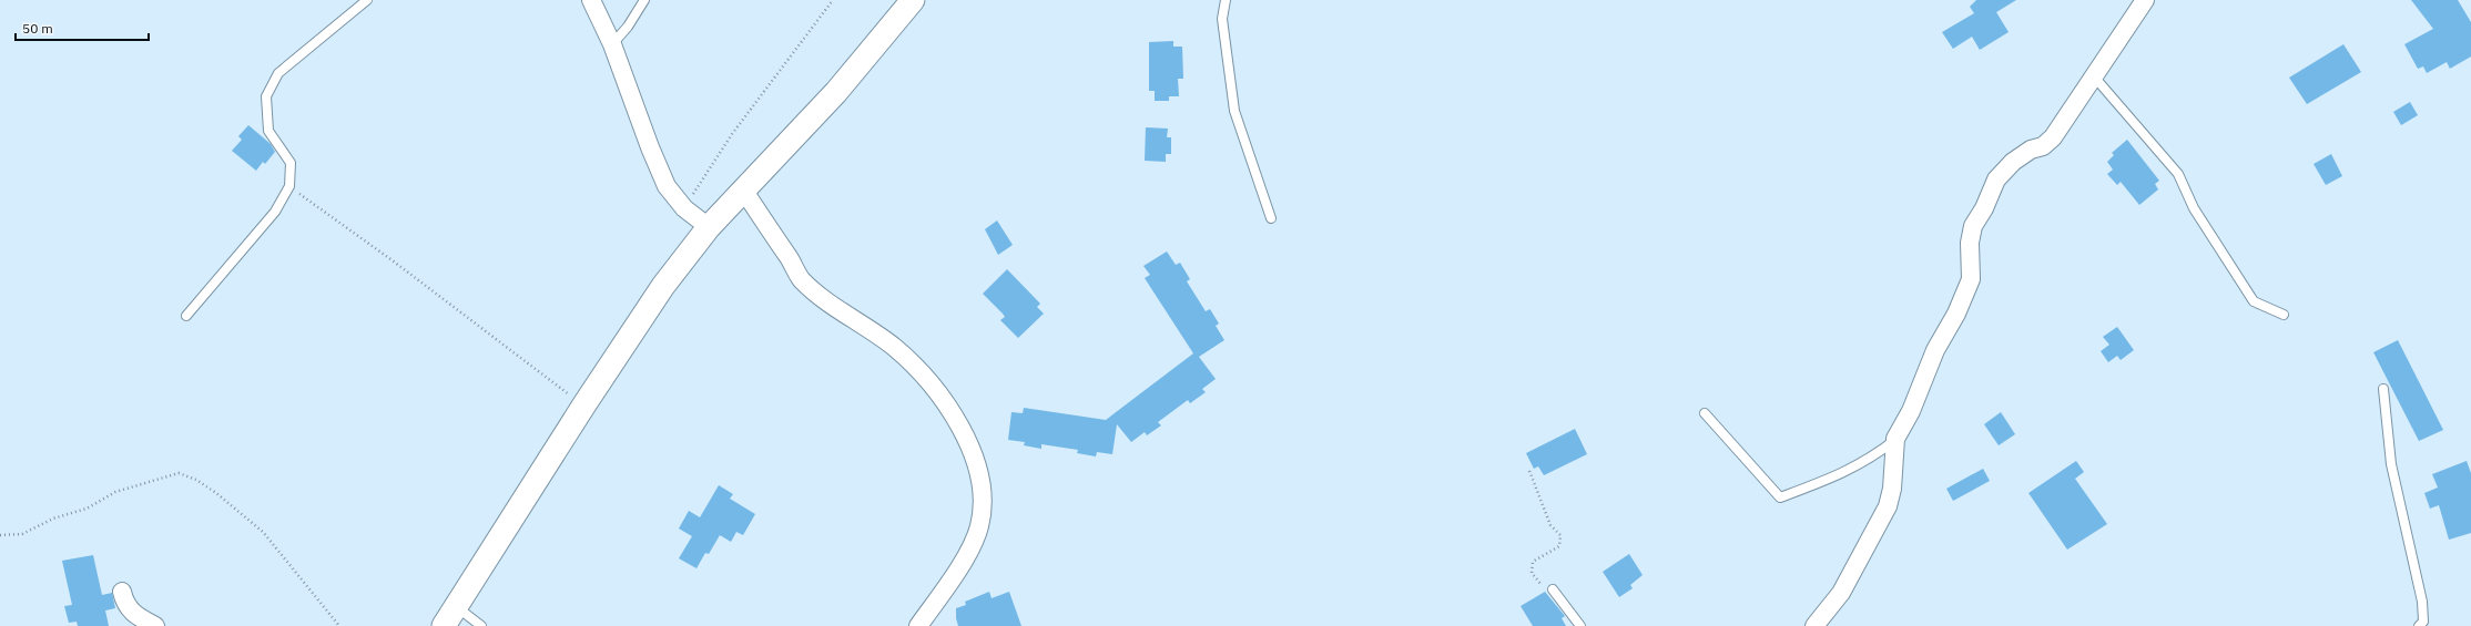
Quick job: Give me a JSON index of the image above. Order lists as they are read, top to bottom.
{
  "scale_bar": "50 m"
}
